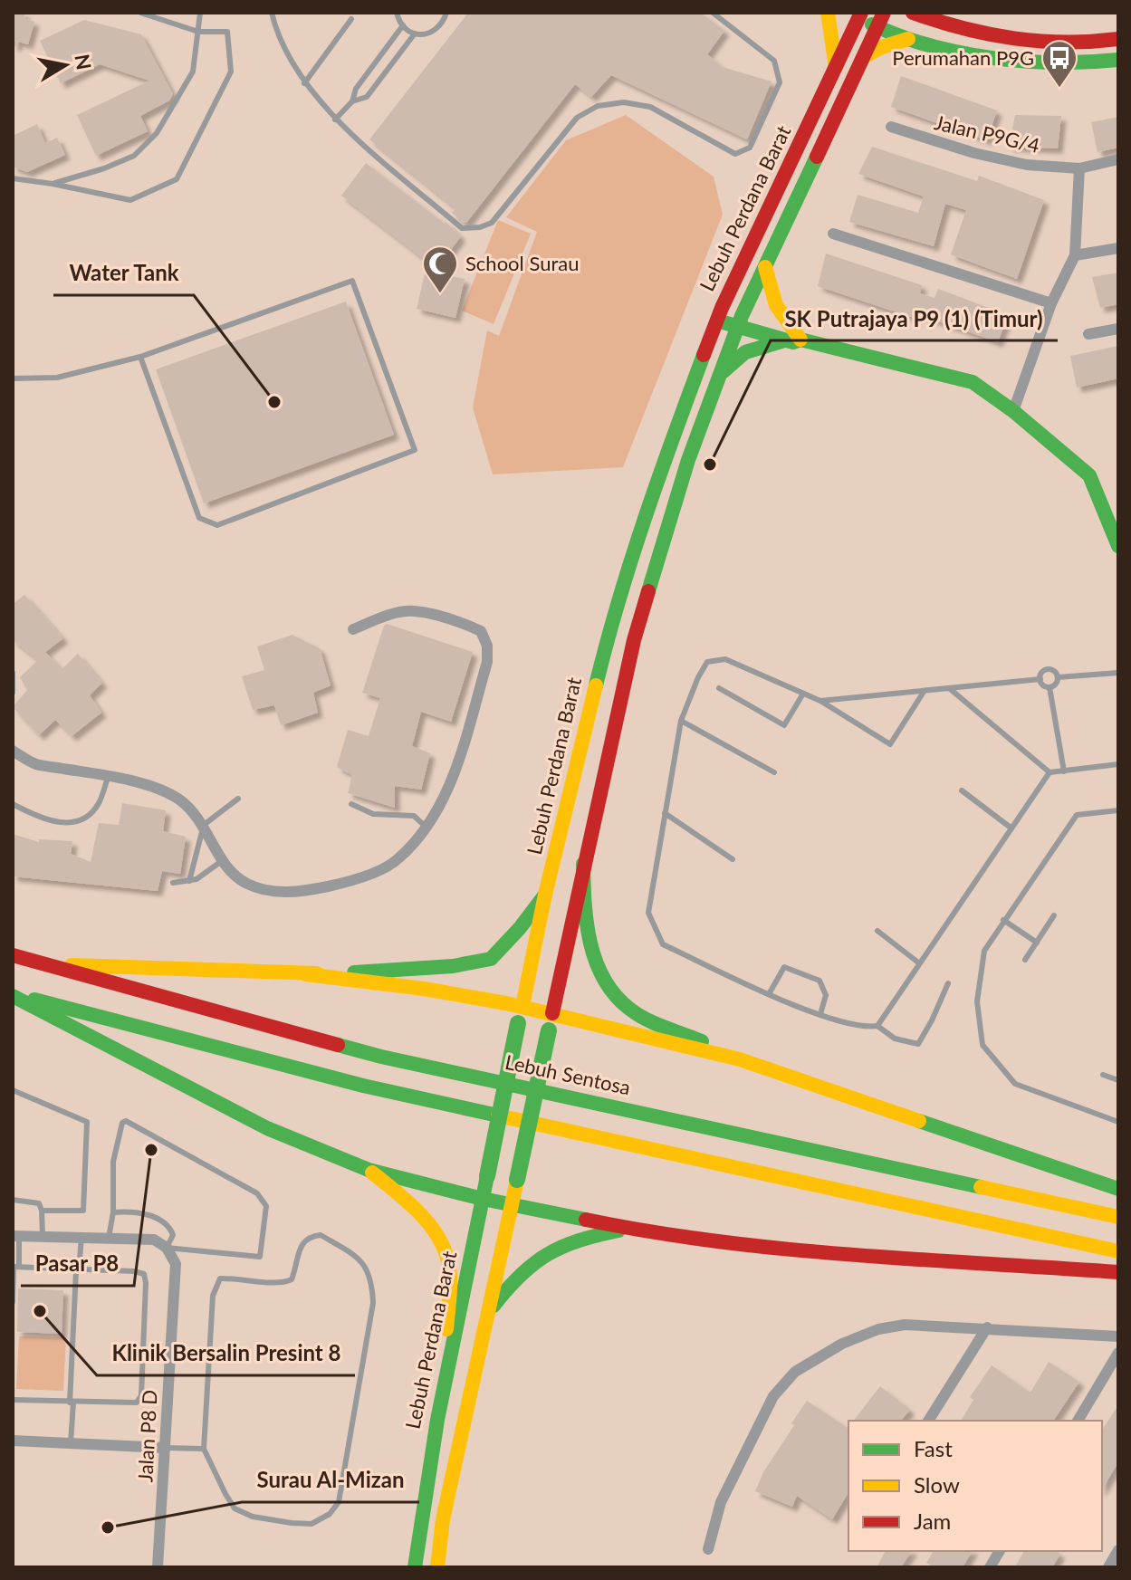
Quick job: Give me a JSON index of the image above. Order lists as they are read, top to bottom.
{
  "streets": {
    "main road": ["Lebuh Perdana Barat", "Lebuh Sentosa"],
    "street": ["Jalan P9G/4", "Jalan P8 D"]
  },
  "places": {
    "bus stop": ["Perumahan P9G"],
    "mosque": ["School Surau"],
    "other": [
      "Water Tank",
      "SK Putrajaya P9 (1) (Timur)",
      "Pasar P8",
      "Klinik Bersalin Presint 8",
      "Surau Al-Mizan"
    ]
  },
  "legend": ["Fast", "Slow", "Jam"],
  "north": "right"
}
